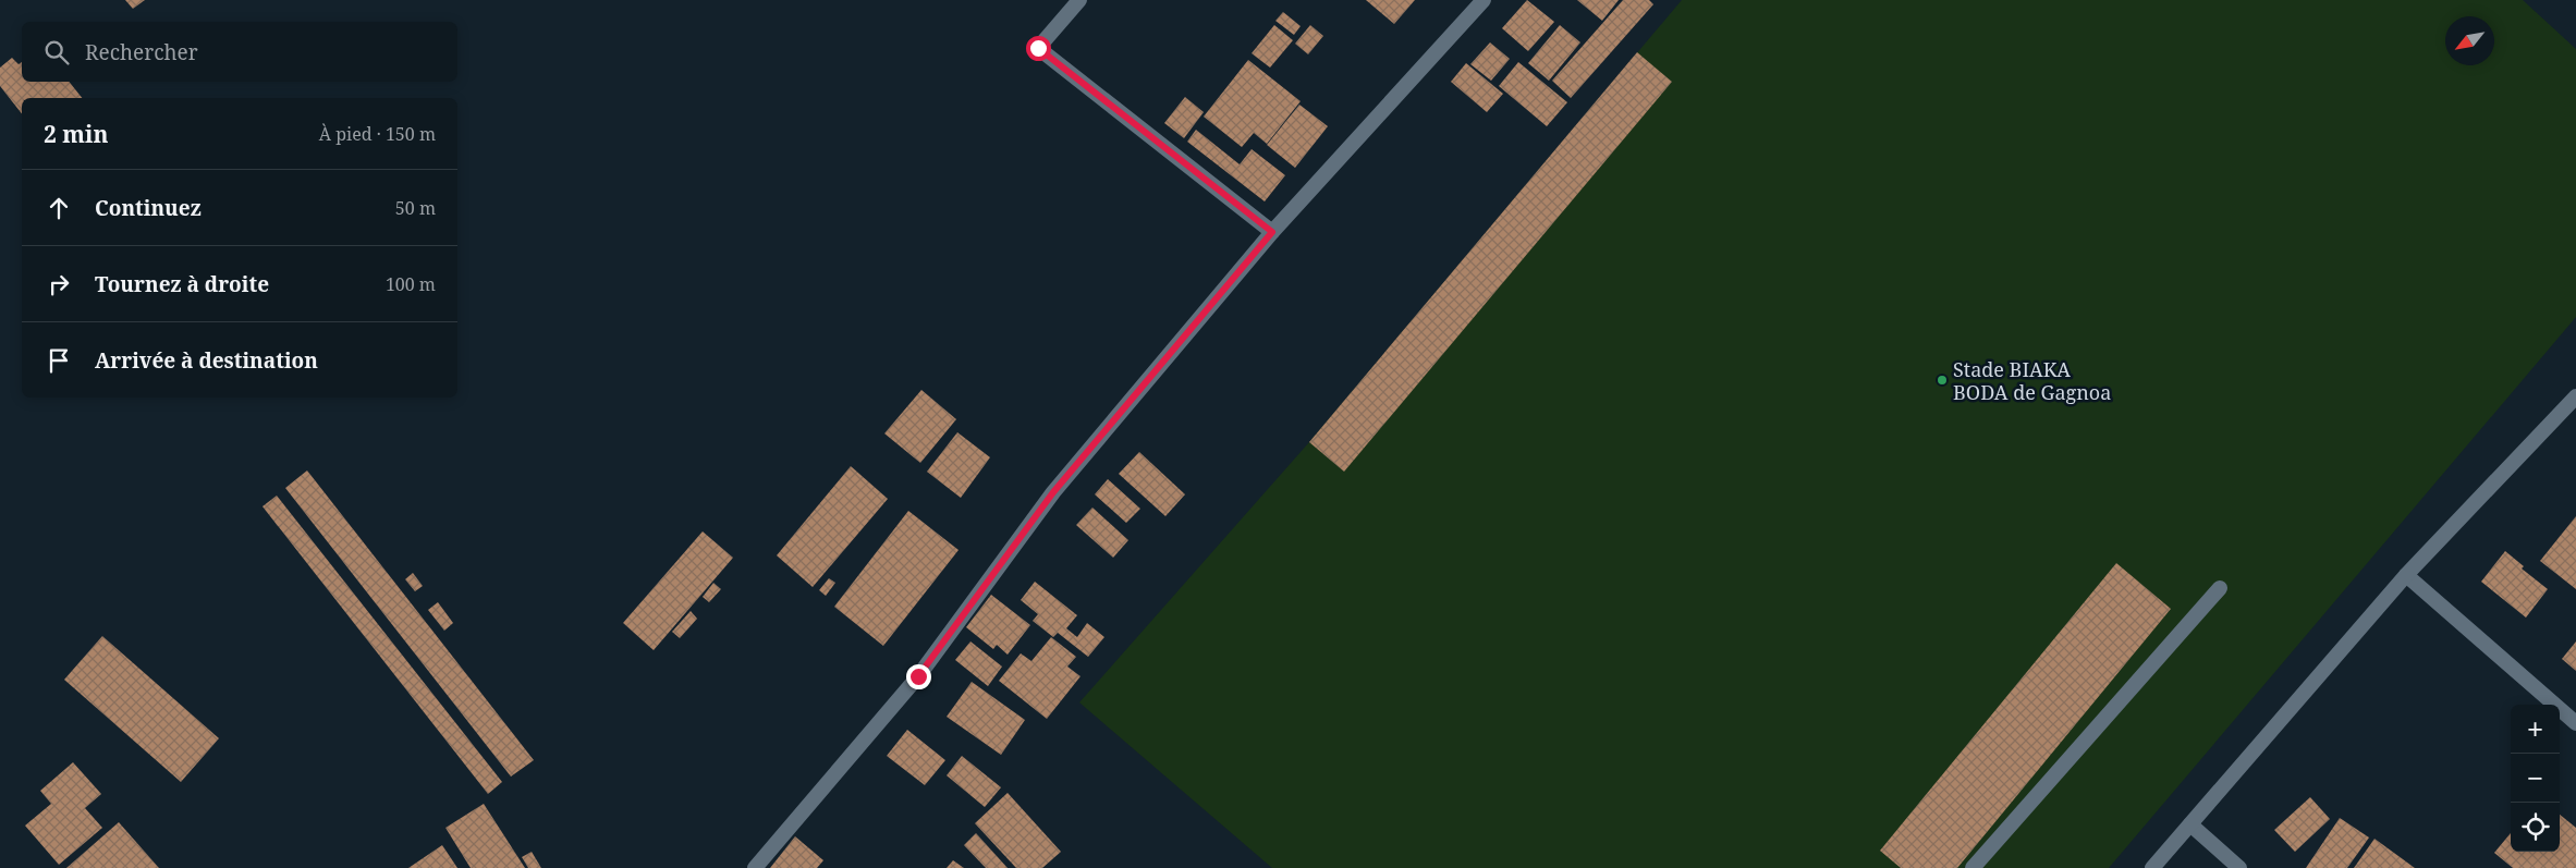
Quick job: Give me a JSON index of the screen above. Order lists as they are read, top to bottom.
{
  "places": ["Stade BIAKA BODA de Gagnoa"],
  "north": "bottom left",
  "page": {
    "search": "Rechercher",
    "heading": ["2 min", "À pied · 150 m"],
    "list": [
      ["Continuez", "50 m"],
      ["Tournez à droite", "100 m"],
      "Arrivée à destination"
    ],
    "map_buttons": ["+", "−"]
  }
}
